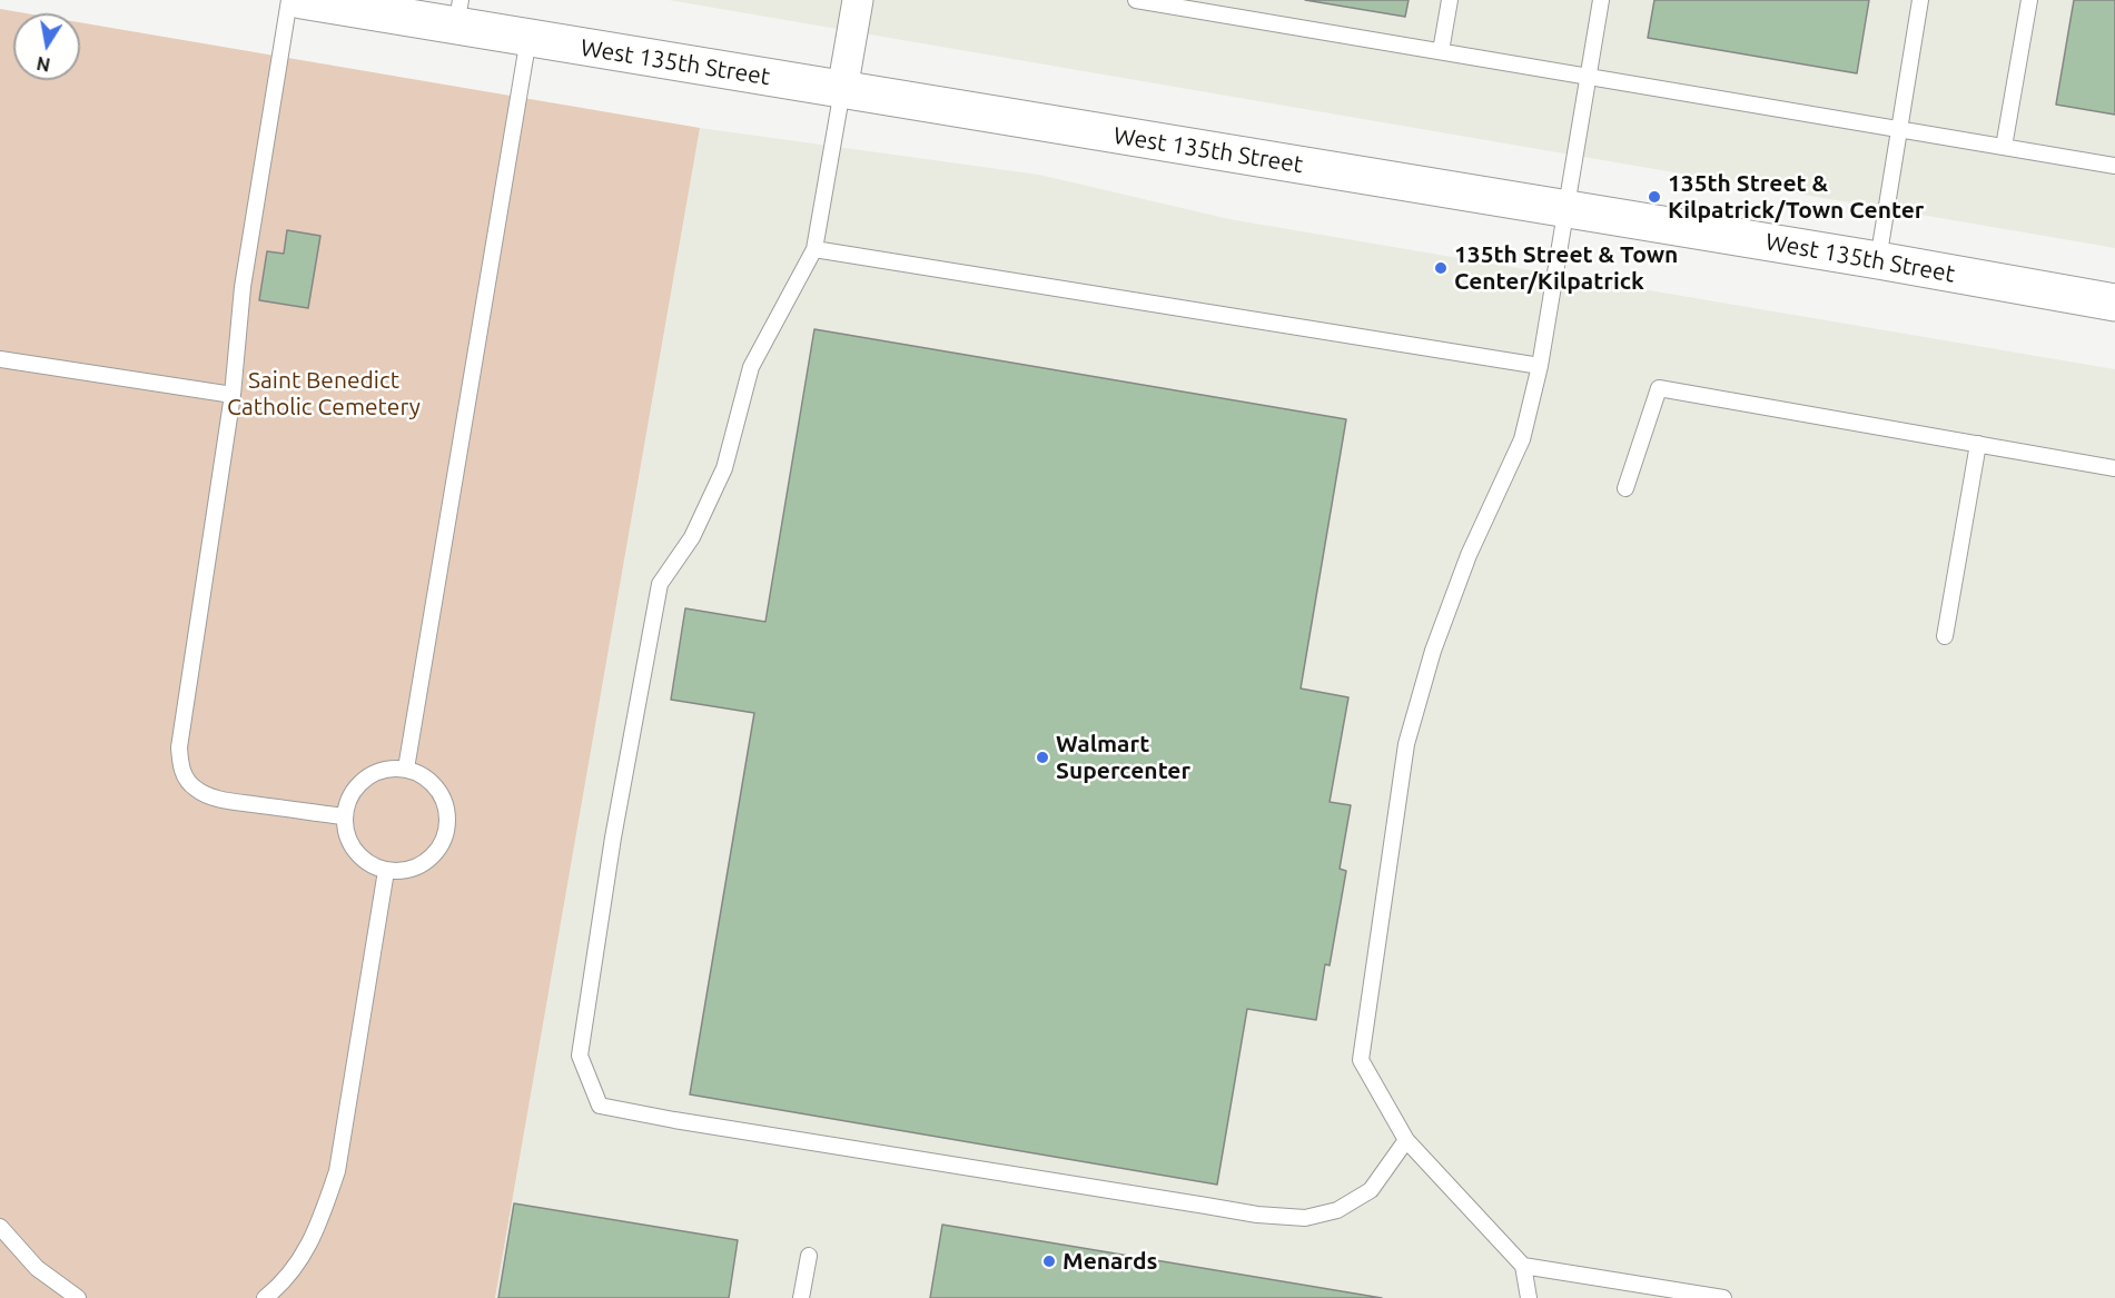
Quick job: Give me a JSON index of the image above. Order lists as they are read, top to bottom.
{
  "streets": {
    "street": ["West 135th Street"]
  },
  "parks": ["Saint Benedict Catholic Cemetery"],
  "places": [
    "135th Street & Kilpatrick/Town Center",
    "135th Street & Town Center/Kilpatrick",
    "Walmart Supercenter",
    "Menards"
  ],
  "north": "bottom"
}
